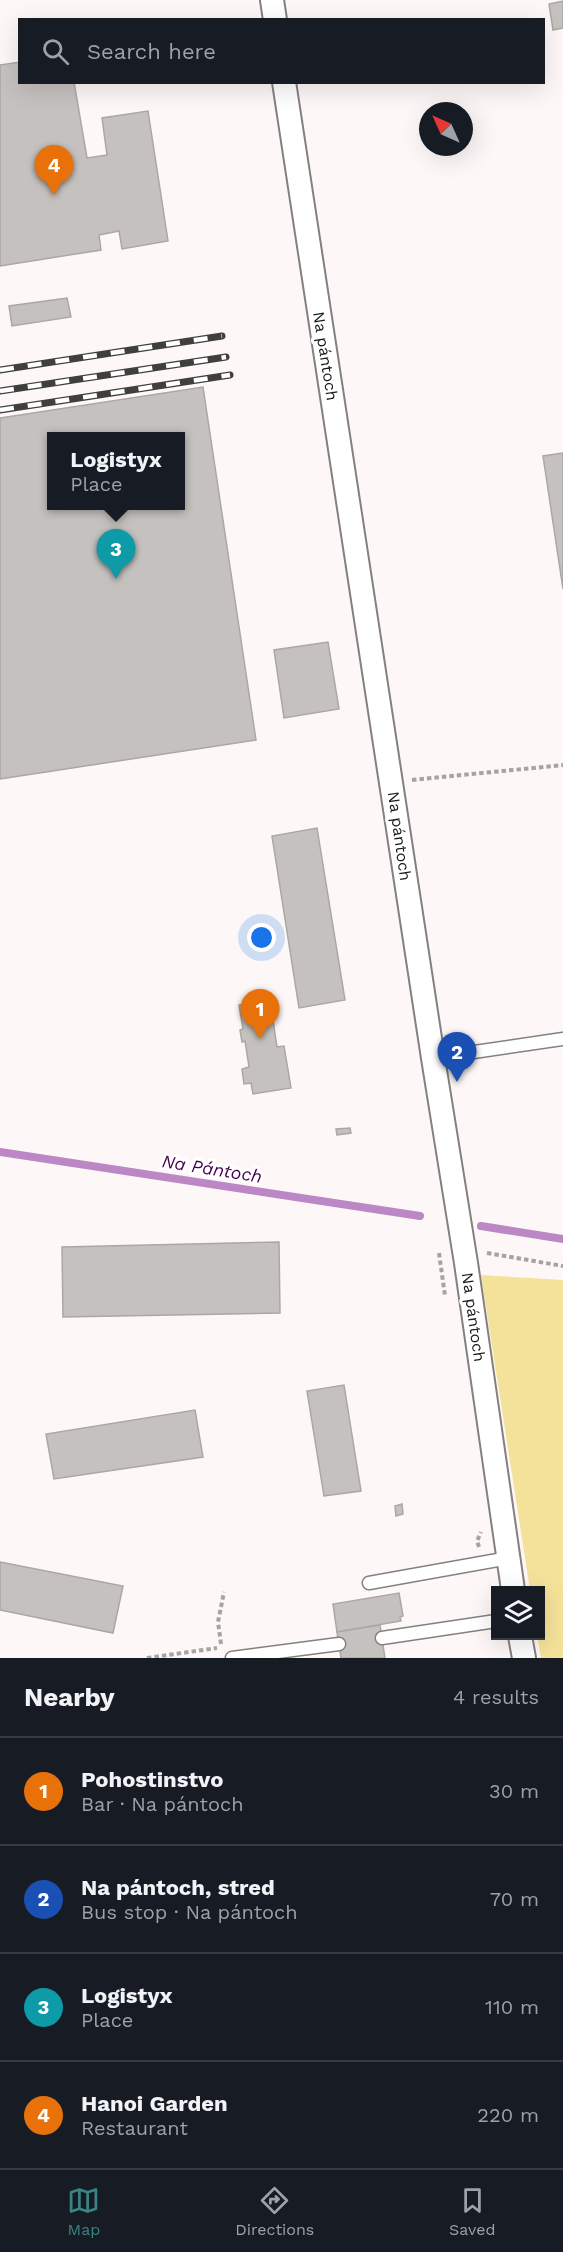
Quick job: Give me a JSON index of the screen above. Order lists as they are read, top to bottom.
{
  "streets": {
    "street": ["Na pántoch"]
  },
  "water": ["Na Pántoch"],
  "north": "top left",
  "page": {
    "search": "Search here",
    "pins": [
      "4",
      "3",
      "1",
      "2"
    ],
    "popup": ["Logistyx", "Place"],
    "heading": ["Nearby", "4 results"],
    "list": [
      {
        "mark": "1",
        "name": "Pohostinstvo",
        "note": "Bar · Na pántoch",
        "value": "30 m"
      },
      {
        "mark": "2",
        "name": "Na pántoch, stred",
        "note": "Bus stop · Na pántoch",
        "value": "70 m"
      },
      {
        "mark": "3",
        "name": "Logistyx",
        "note": "Place",
        "value": "110 m"
      },
      {
        "mark": "4",
        "name": "Hanoi Garden",
        "note": "Restaurant",
        "value": "220 m"
      }
    ],
    "nav": ["Map", "Directions", "Saved"]
  }
}
